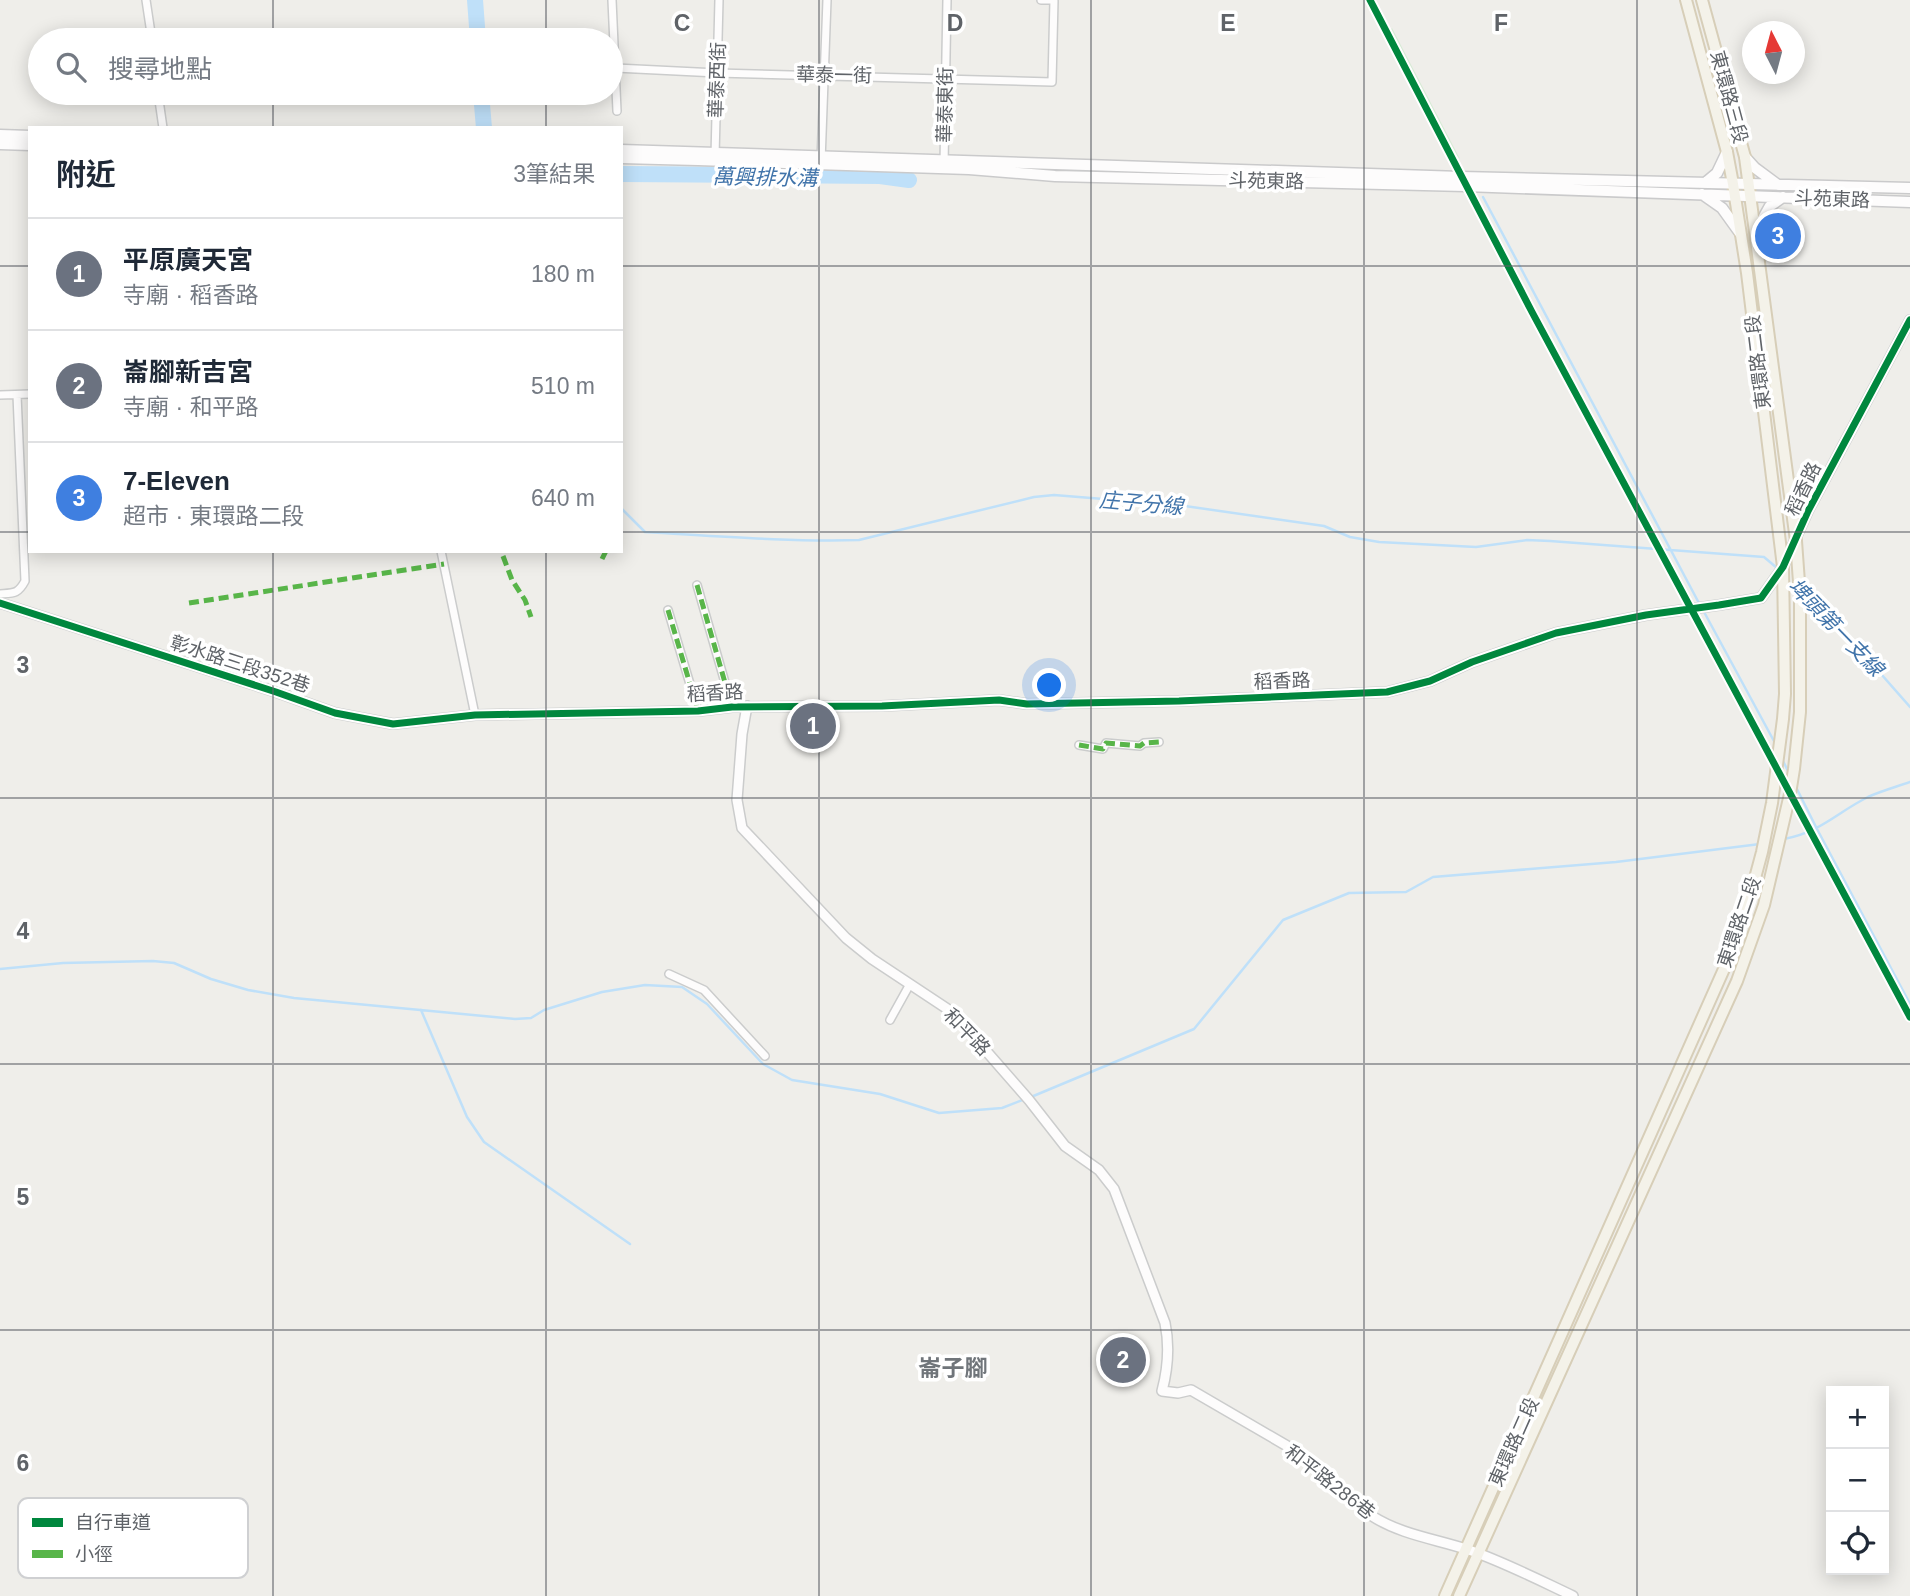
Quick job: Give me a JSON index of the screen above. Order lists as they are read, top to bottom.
{
  "streets": {
    "main road": ["東環路三段", "斗苑東路", "東環路二段"],
    "street": [
      "華泰一街",
      "華泰西街",
      "華泰東街",
      "稻香路",
      "彰水路三段352巷",
      "和平路",
      "和平路286巷"
    ]
  },
  "crossings": [
    ["華泰一街", "華泰西街"],
    ["華泰一街", "華泰東街"],
    ["華泰西街", "斗苑東路"],
    ["東環路三段", "斗苑東路"],
    ["東環路三段", "東環路二段"],
    ["華泰東街", "斗苑東路"],
    ["斗苑東路", "東環路二段"],
    ["東環路二段", "稻香路"],
    ["東環路二段", "和平路286巷"],
    ["稻香路", "彰水路三段352巷"],
    ["稻香路", "和平路"],
    ["和平路", "和平路286巷"]
  ],
  "districts": ["崙子腳"],
  "water": ["萬興排水溝", "庄子分線", "埤頭第一支線"],
  "legend": ["自行車道", "小徑"],
  "north": "top",
  "page": {
    "search": "搜尋地點",
    "heading": ["附近", "3筆結果"],
    "pins": ["3", "1", "2"],
    "list": [
      {
        "mark": "1",
        "name": "平原廣天宮",
        "note": "寺廟 · 稻香路",
        "value": "180 m"
      },
      {
        "mark": "2",
        "name": "崙腳新吉宮",
        "note": "寺廟 · 和平路",
        "value": "510 m"
      },
      {
        "mark": "3",
        "name": "7-Eleven",
        "note": "超市 · 東環路二段",
        "value": "640 m"
      }
    ],
    "map_buttons": ["+", "−"]
  },
  "grid": {
    "columns": [
      "C",
      "D",
      "E",
      "F"
    ],
    "rows": [
      "3",
      "4",
      "5",
      "6"
    ]
  }
}
